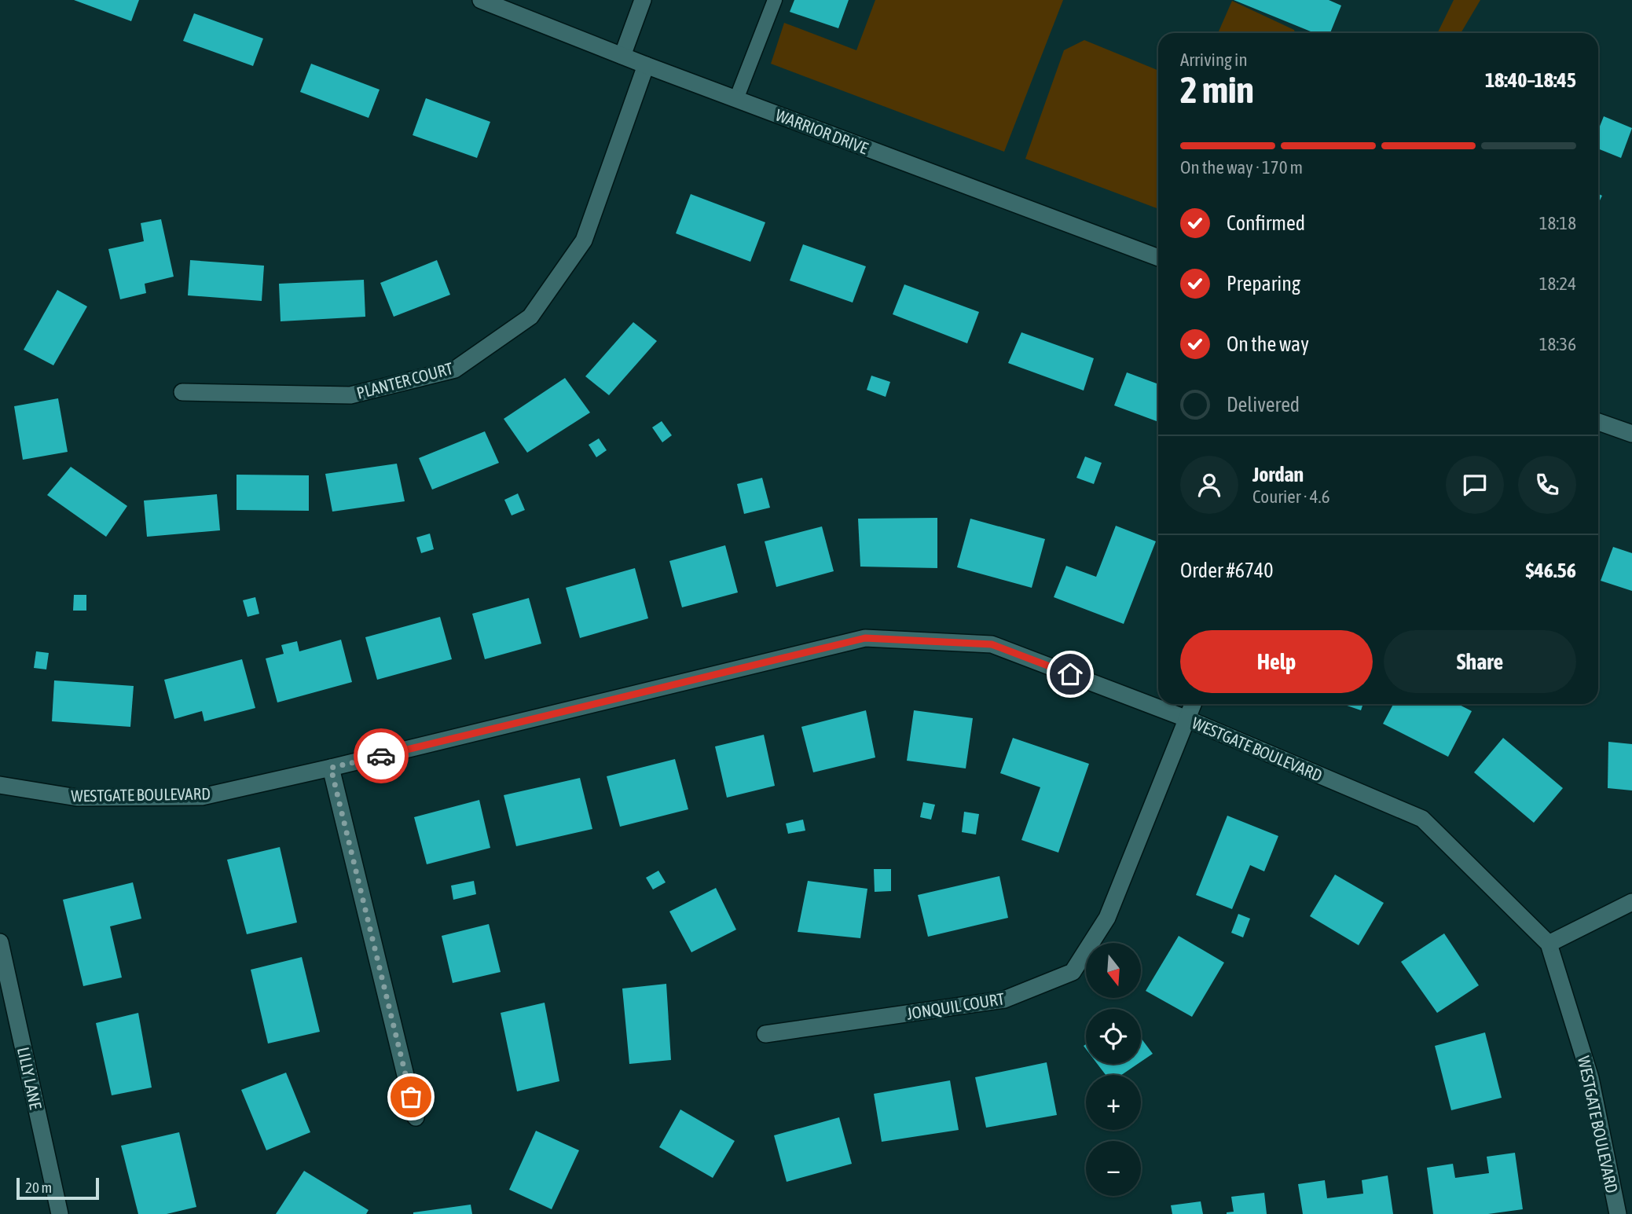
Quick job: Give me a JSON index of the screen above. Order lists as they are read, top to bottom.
{
  "streets": {
    "street": [
      "WARRIOR DRIVE",
      "PLANTER COURT",
      "WESTGATE BOULEVARD",
      "JONQUIL COURT",
      "LILLY LANE"
    ]
  },
  "crossings": [
    ["WARRIOR DRIVE", "PLANTER COURT"],
    ["WESTGATE BOULEVARD", "JONQUIL COURT"]
  ],
  "scale_bar": "20 m",
  "north": "bottom",
  "page": {
    "heading": ["2 min", "Arriving in", "18:40–18:45"],
    "panel": [
      "Jordan",
      "Courier · 4.6",
      "Order #6740",
      "$46.56"
    ],
    "bar": "On the way · 170 m",
    "list": [
      ["Confirmed", "18:18"],
      ["Preparing", "18:24"],
      ["On the way", "18:36"],
      "Delivered"
    ],
    "buttons": ["Help", "Share"],
    "map_buttons": ["+", "−"],
    "scale": "20 m"
  }
}
